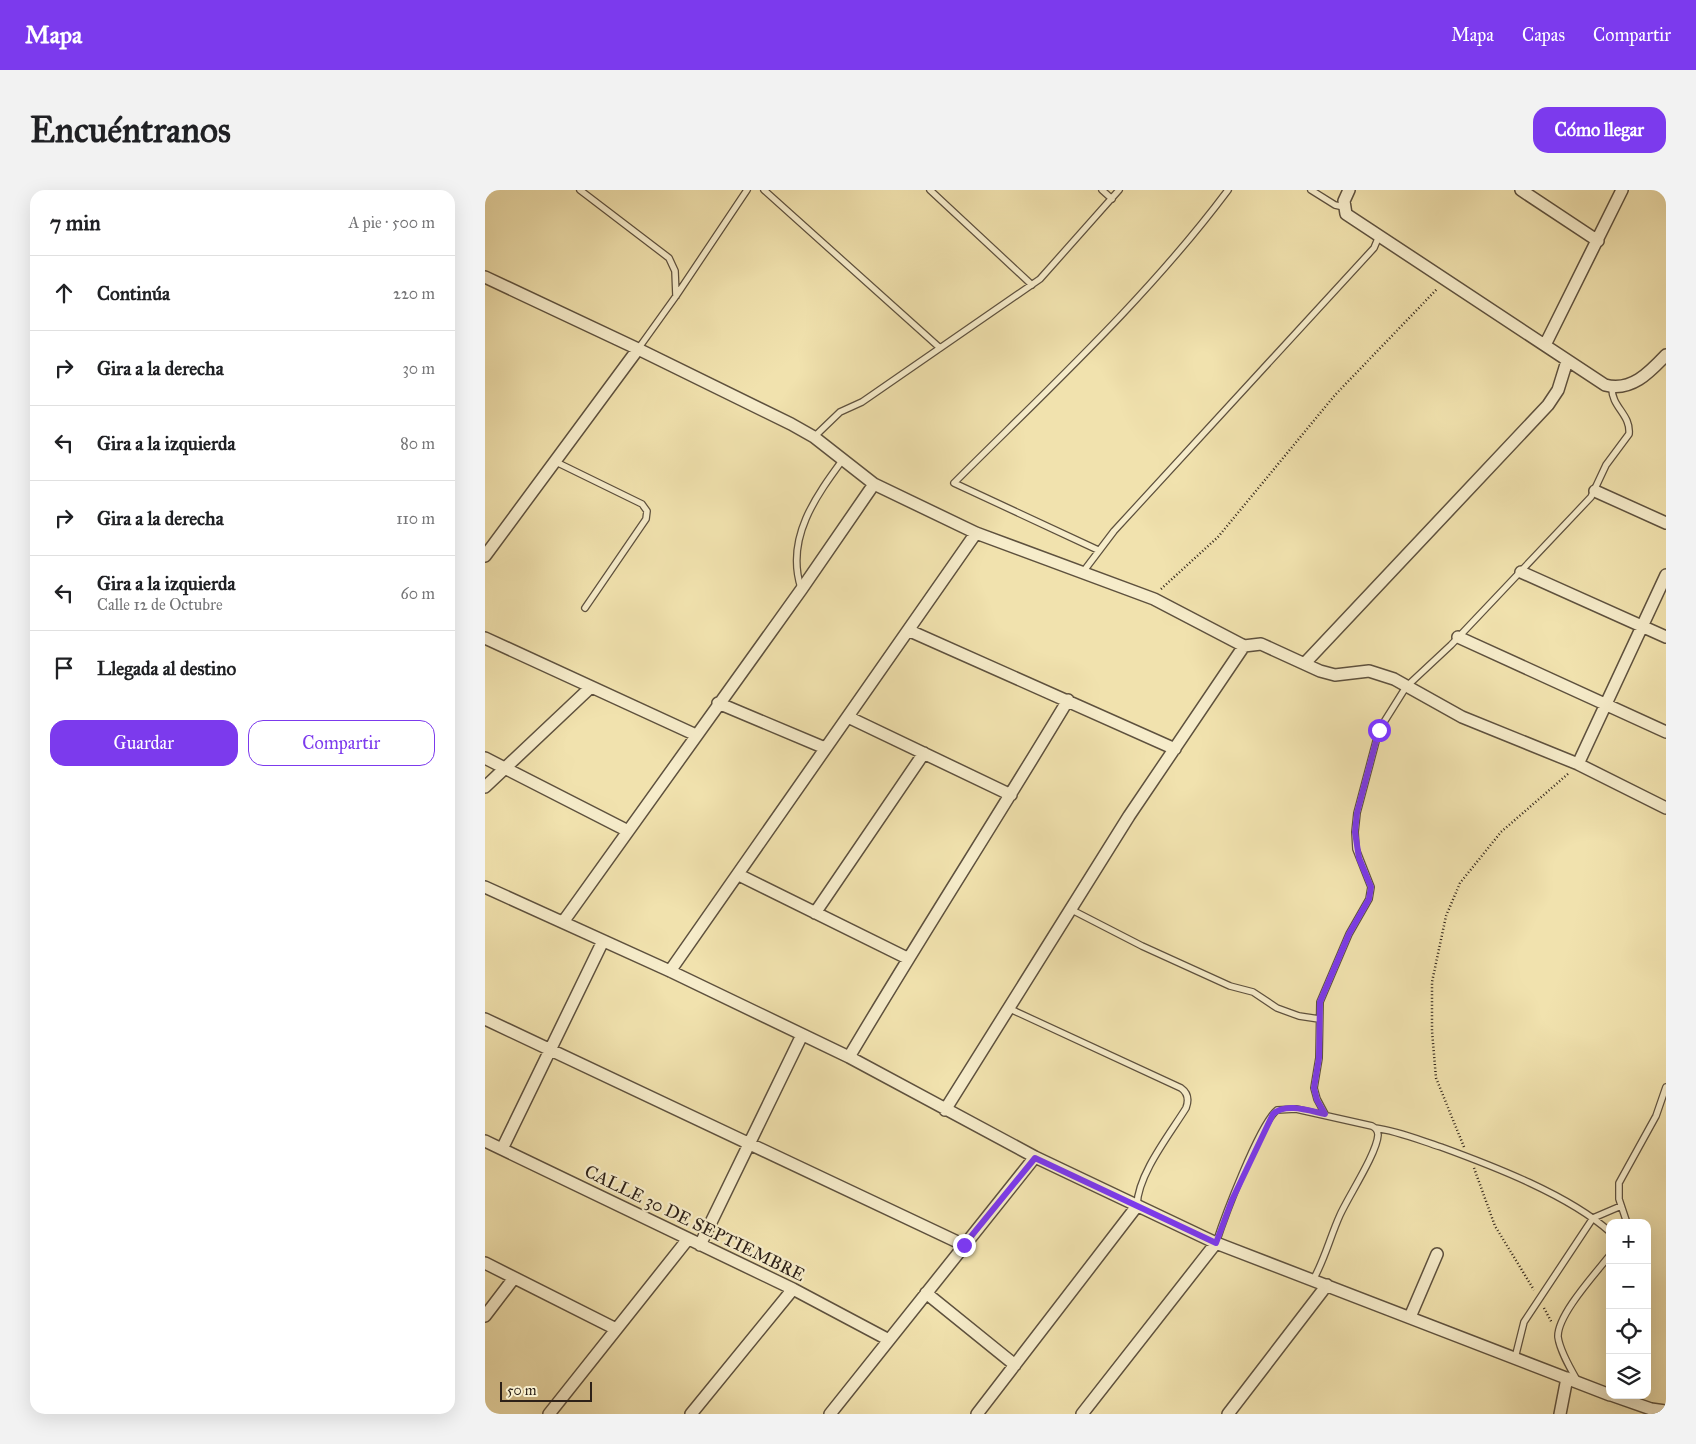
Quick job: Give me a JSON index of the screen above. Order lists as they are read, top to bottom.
{
  "streets": {
    "street": ["CALLE 30 DE SEPTIEMBRE"]
  },
  "scale_bar": "50 m",
  "page": {
    "header": "Mapa",
    "nav": ["Mapa", "Capas", "Compartir"],
    "buttons": [
      "Cómo llegar",
      ["Guardar", "Compartir"]
    ],
    "title": "Encuéntranos",
    "heading": ["7 min", "A pie · 500 m"],
    "list": [
      ["Continúa", "220 m"],
      ["Gira a la derecha", "30 m"],
      ["Gira a la izquierda", "80 m"],
      ["Gira a la derecha", "110 m"],
      ["Gira a la izquierda", "Calle 12 de Octubre", "60 m"],
      "Llegada al destino"
    ],
    "map_buttons": ["+", "−"],
    "scale": "50 m"
  }
}
